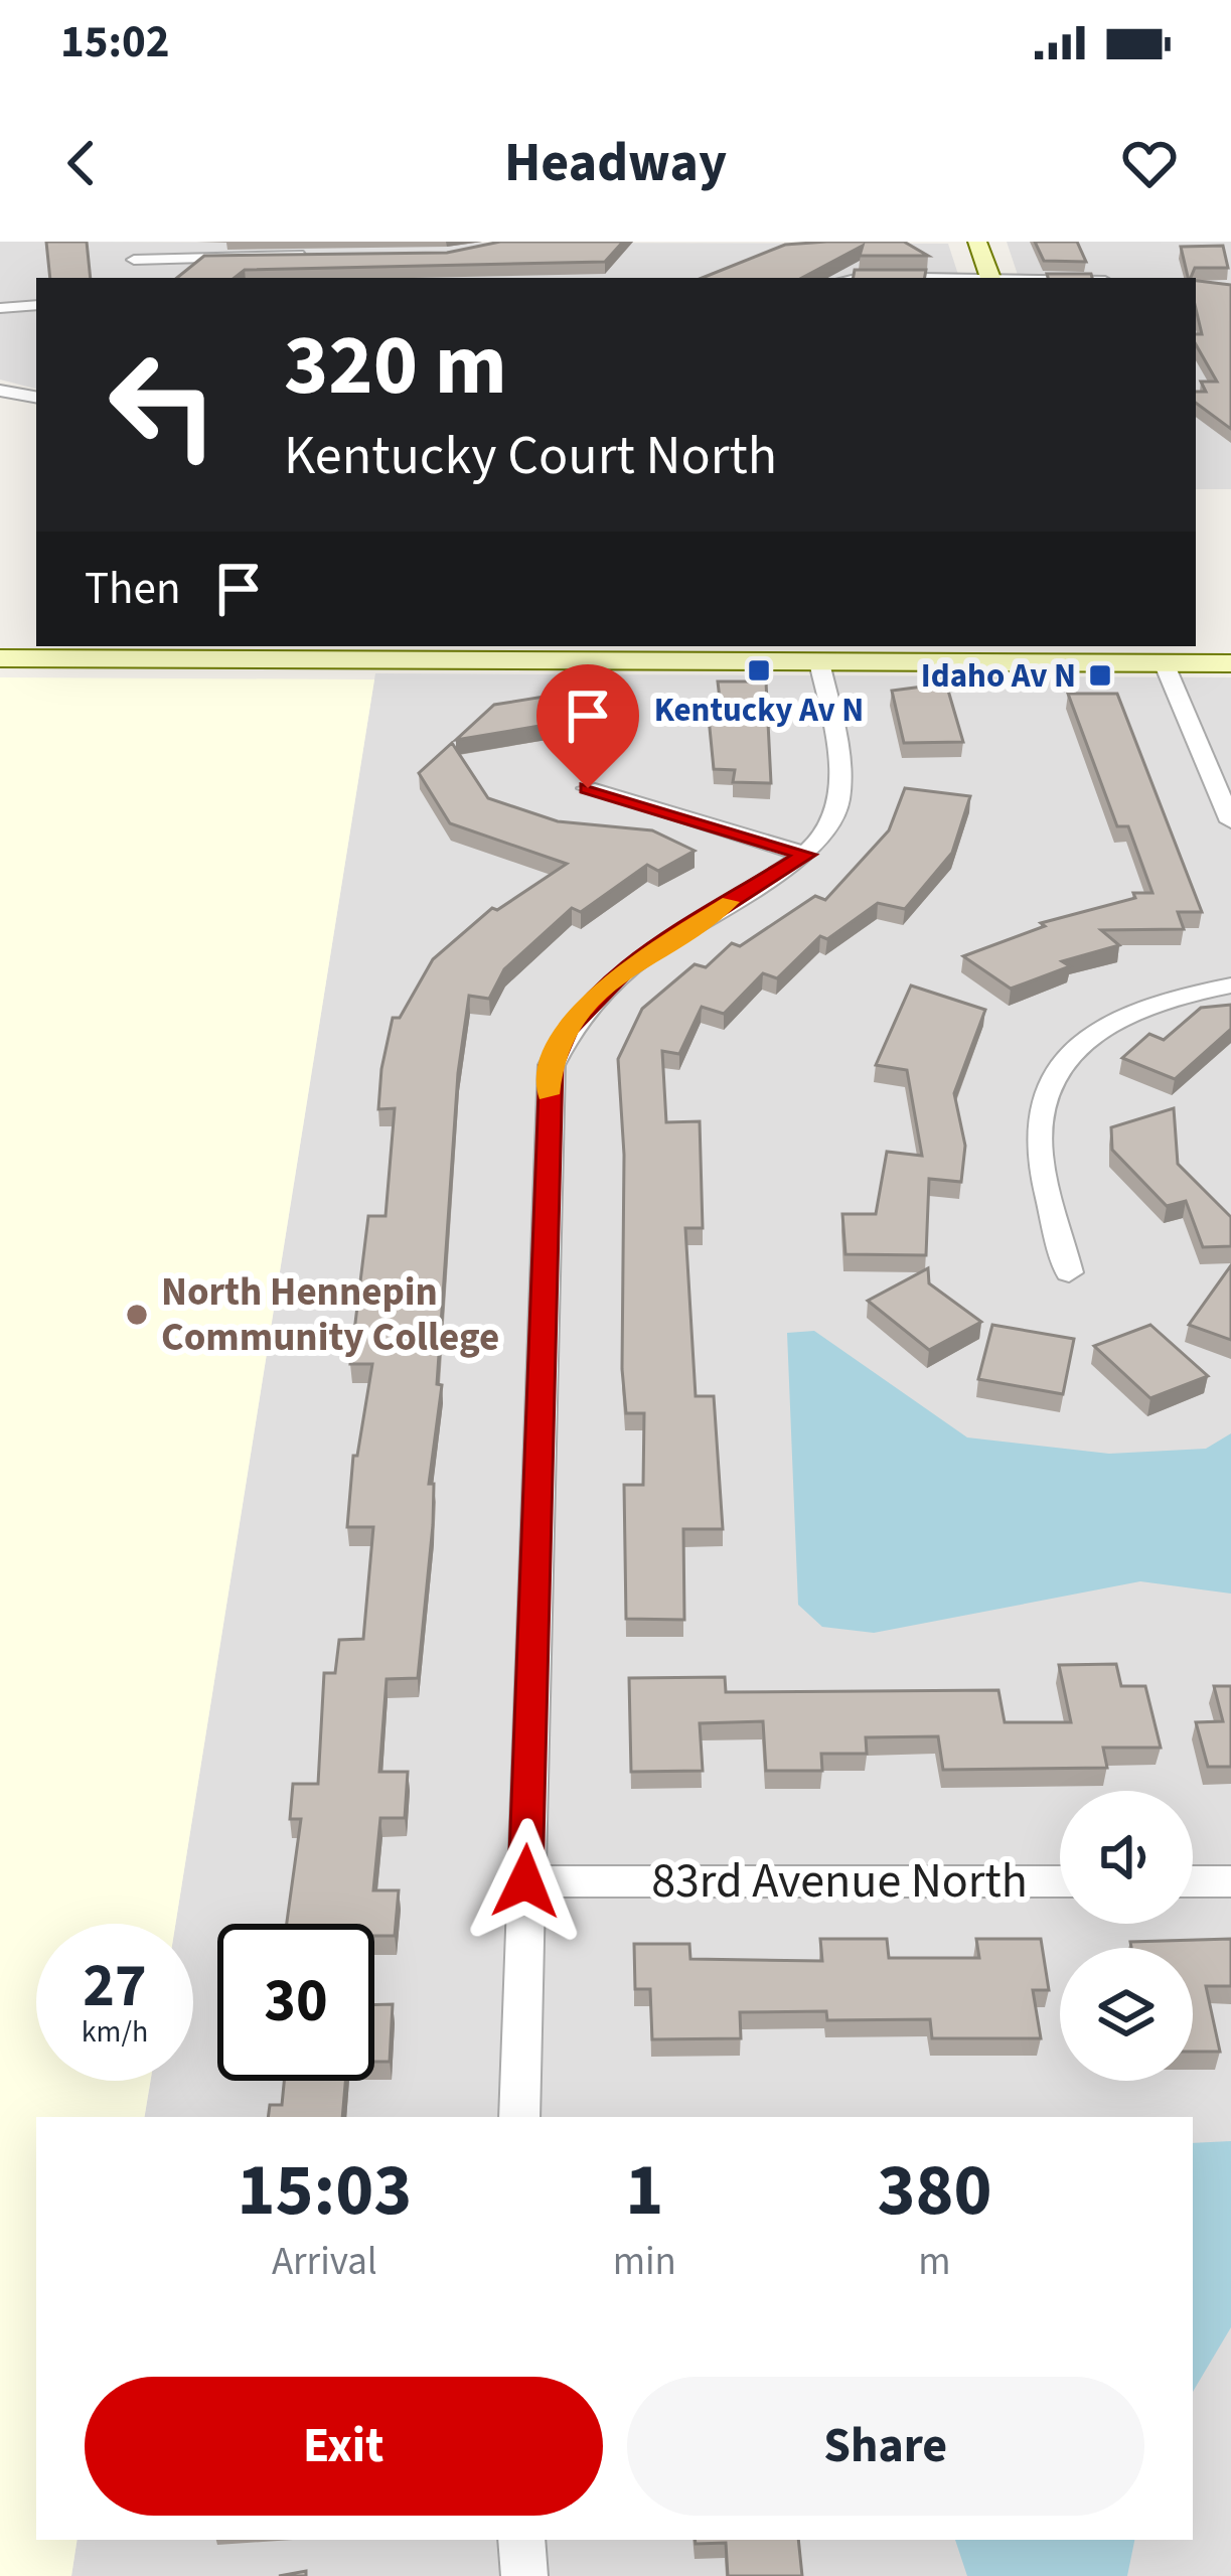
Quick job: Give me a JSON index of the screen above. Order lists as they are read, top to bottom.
{
  "streets": {
    "street": ["83rd Avenue North"]
  },
  "places": {
    "transit": ["Kentucky Av N", "Idaho Av N"],
    "other": ["North Hennepin Community College"]
  },
  "page": {
    "status": "15:02",
    "header": "Headway",
    "turn": ["320 m", "Kentucky Court North"],
    "then": "Then",
    "speed": "27 km/h",
    "limit": "30",
    "eta": [
      "15:03",
      "Arrival",
      "1",
      "min",
      "380",
      "m"
    ],
    "buttons": ["Exit", "Share"]
  }
}
